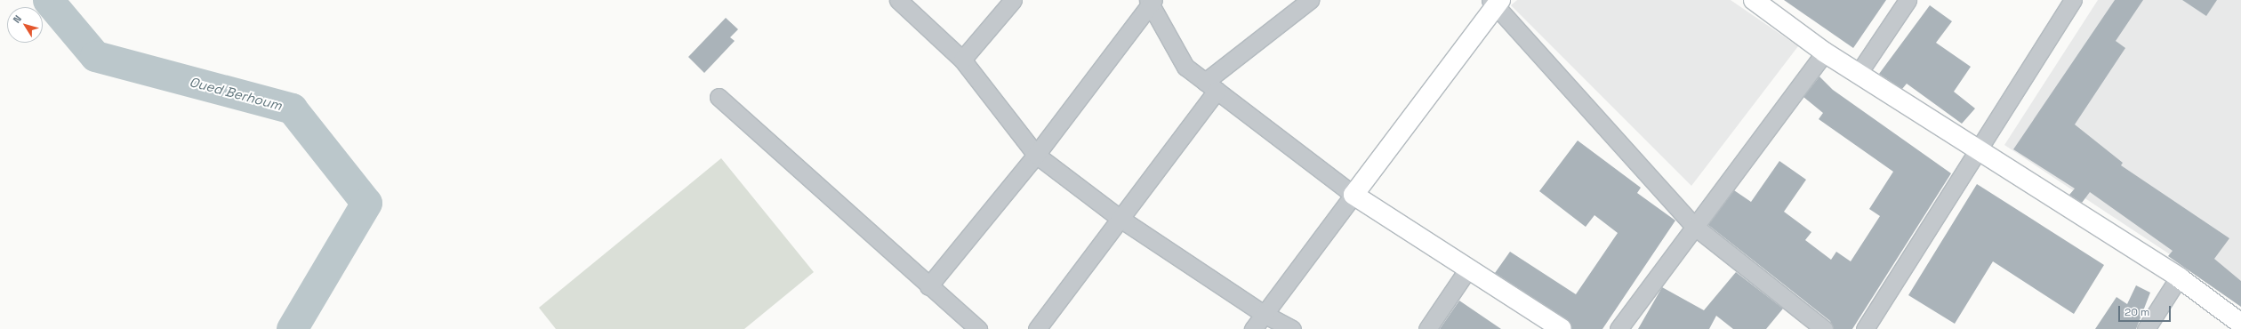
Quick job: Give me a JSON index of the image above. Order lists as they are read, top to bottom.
{
  "water": ["Oued Berhoum"],
  "scale_bar": "20 m",
  "north": "top left"
}
